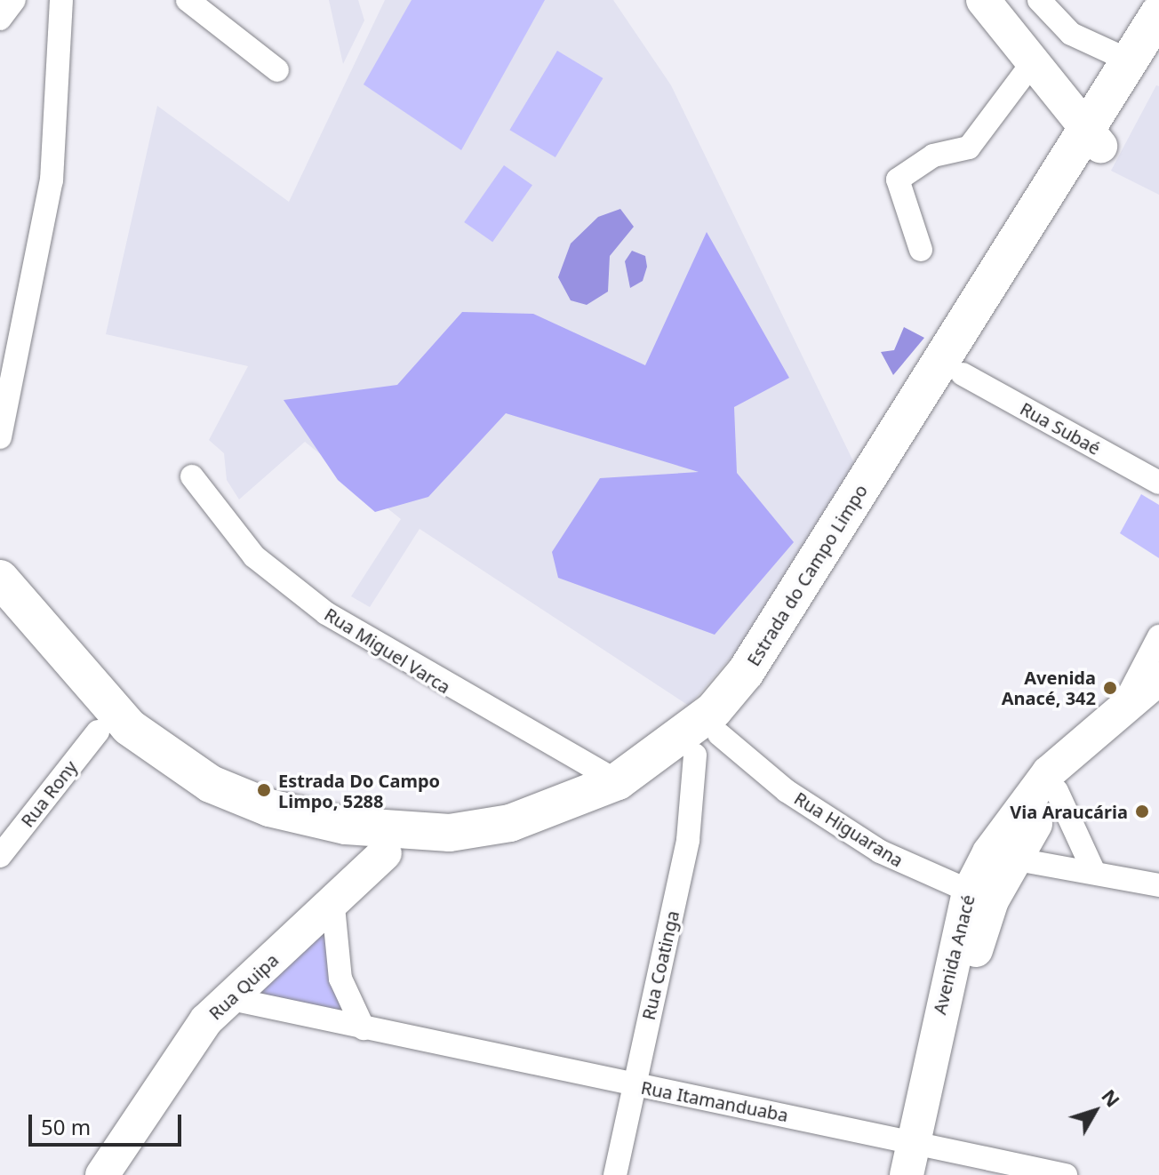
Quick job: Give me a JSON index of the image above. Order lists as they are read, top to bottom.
{
  "streets": {
    "main road": ["Estrada do Campo Limpo"],
    "street": [
      "Rua Subaé",
      "Rua Miguel Varca",
      "Rua Rony",
      "Rua Higuarana",
      "Avenida Anacé",
      "Rua Coatinga",
      "Rua Quipa",
      "Rua Itamanduaba"
    ]
  },
  "crossings": [
    ["Rua Subaé", "Estrada do Campo Limpo"],
    ["Estrada do Campo Limpo", "Rua Miguel Varca"],
    ["Estrada do Campo Limpo", "Rua Rony"],
    ["Estrada do Campo Limpo", "Rua Higuarana"],
    ["Estrada do Campo Limpo", "Rua Coatinga"],
    ["Estrada do Campo Limpo", "Rua Quipa"],
    ["Rua Higuarana", "Avenida Anacé"],
    ["Rua Higuarana", "Rua Coatinga"],
    ["Avenida Anacé", "Rua Itamanduaba"],
    ["Rua Coatinga", "Rua Itamanduaba"],
    ["Rua Quipa", "Rua Itamanduaba"]
  ],
  "places": ["Avenida Anacé, 342", "Estrada Do Campo Limpo, 5288", "Via Araucária"],
  "scale_bar": "50 m",
  "north": "top right"
}
